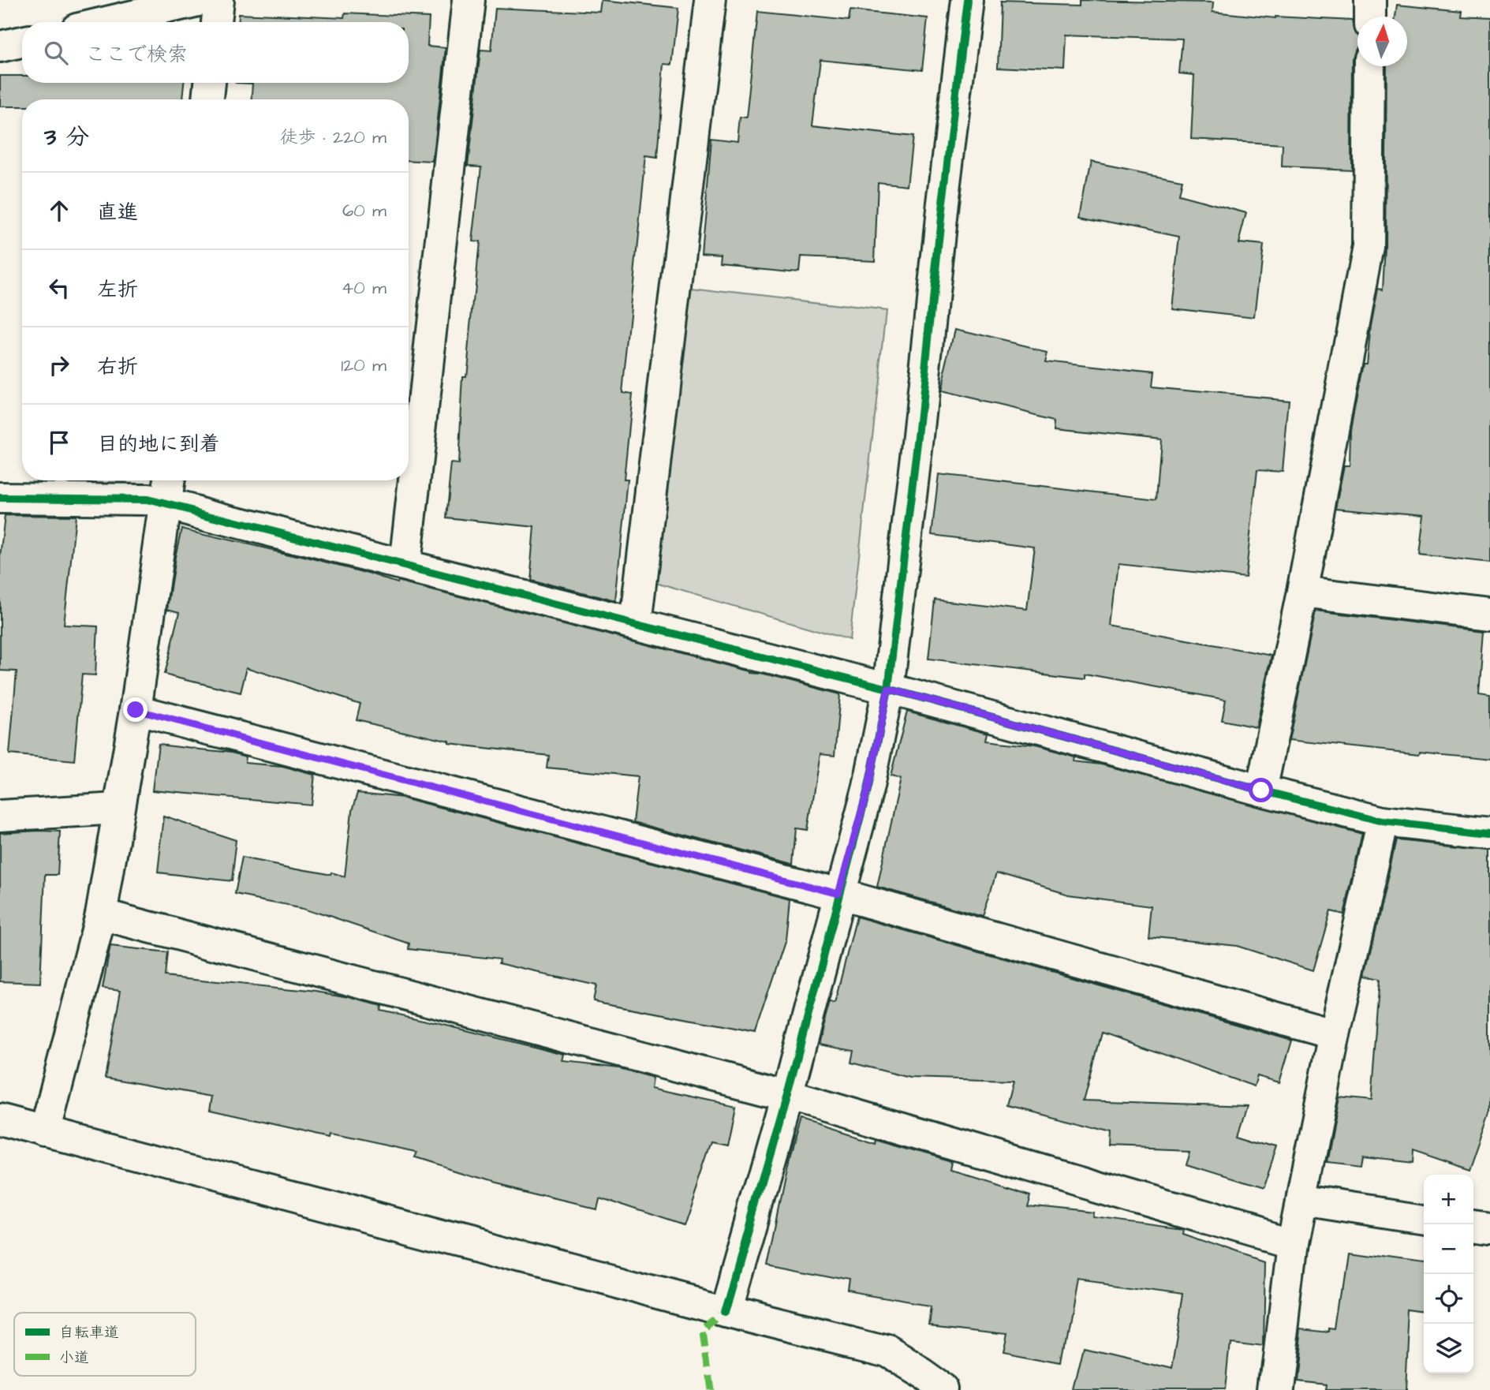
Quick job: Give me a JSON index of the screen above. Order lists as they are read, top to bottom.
{
  "legend": ["自転車道", "小道"],
  "north": "top",
  "page": {
    "search": "ここで検索",
    "heading": ["3 分", "徒歩 · 220 m"],
    "list": [
      ["直進", "60 m"],
      ["左折", "40 m"],
      ["右折", "120 m"],
      "目的地に到着"
    ],
    "map_buttons": ["+", "−"]
  }
}
